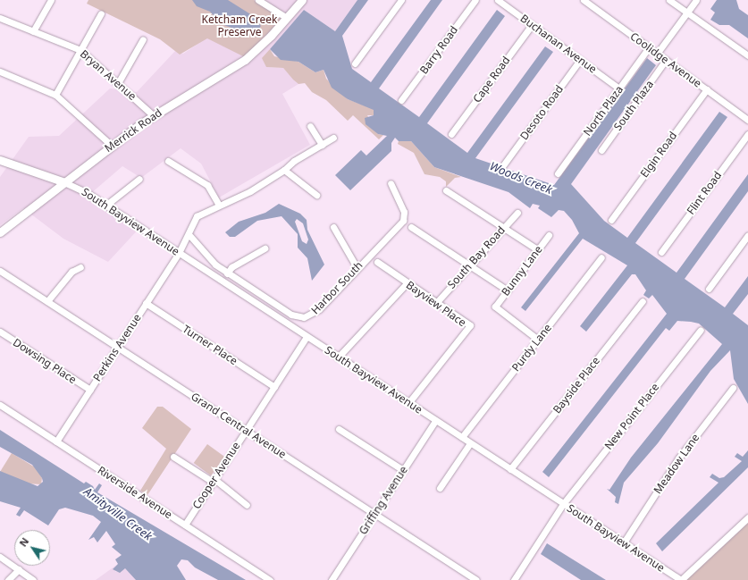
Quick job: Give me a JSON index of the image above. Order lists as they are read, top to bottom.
{
  "streets": {
    "main road": ["Merrick Road"],
    "street": [
      "Buchanan Avenue",
      "Barry Road",
      "Coolidge Avenue",
      "Bryan Avenue",
      "Cape Road",
      "South Plaza",
      "North Plaza",
      "Desoto Road",
      "Elgin Road",
      "Flint Road",
      "South Bayview Avenue",
      "South Bay Road",
      "Bunny Lane",
      "Harbor South",
      "Bayview Place",
      "Turner Place",
      "Perkins Avenue",
      "Purdy Lane",
      "Dowsing Place",
      "Bayside Place",
      "New Point Place",
      "Grand Central Avenue",
      "Meadow Lane",
      "Cooper Avenue",
      "Riverside Avenue",
      "Griffing Avenue"
    ]
  },
  "crossings": [
    ["Buchanan Avenue", "Cape Road"],
    ["Buchanan Avenue", "North Plaza"],
    ["Buchanan Avenue", "Desoto Road"],
    ["Coolidge Avenue", "South Plaza"],
    ["Coolidge Avenue", "North Plaza"],
    ["Coolidge Avenue", "Elgin Road"],
    ["Bryan Avenue", "Merrick Road"],
    ["Merrick Road", "South Bayview Avenue"],
    ["South Bayview Avenue", "Bayview Place"],
    ["South Bayview Avenue", "Perkins Avenue"],
    ["South Bayview Avenue", "Purdy Lane"],
    ["South Bayview Avenue", "Bayside Place"],
    ["South Bayview Avenue", "New Point Place"],
    ["South Bayview Avenue", "Meadow Lane"],
    ["South Bayview Avenue", "Cooper Avenue"],
    ["South Bayview Avenue", "Griffing Avenue"],
    ["South Bay Road", "Bayview Place"],
    ["Bunny Lane", "Purdy Lane"],
    ["Harbor South", "Perkins Avenue"],
    ["Turner Place", "Perkins Avenue"],
    ["Turner Place", "Cooper Avenue"],
    ["Perkins Avenue", "Dowsing Place"],
    ["Perkins Avenue", "Grand Central Avenue"],
    ["Perkins Avenue", "Riverside Avenue"],
    ["Grand Central Avenue", "Cooper Avenue"],
    ["Grand Central Avenue", "Griffing Avenue"],
    ["Cooper Avenue", "Riverside Avenue"]
  ],
  "water": ["Woods Creek", "Amityville Creek"],
  "parks": ["Ketcham Creek Preserve"],
  "north": "top left"
}
